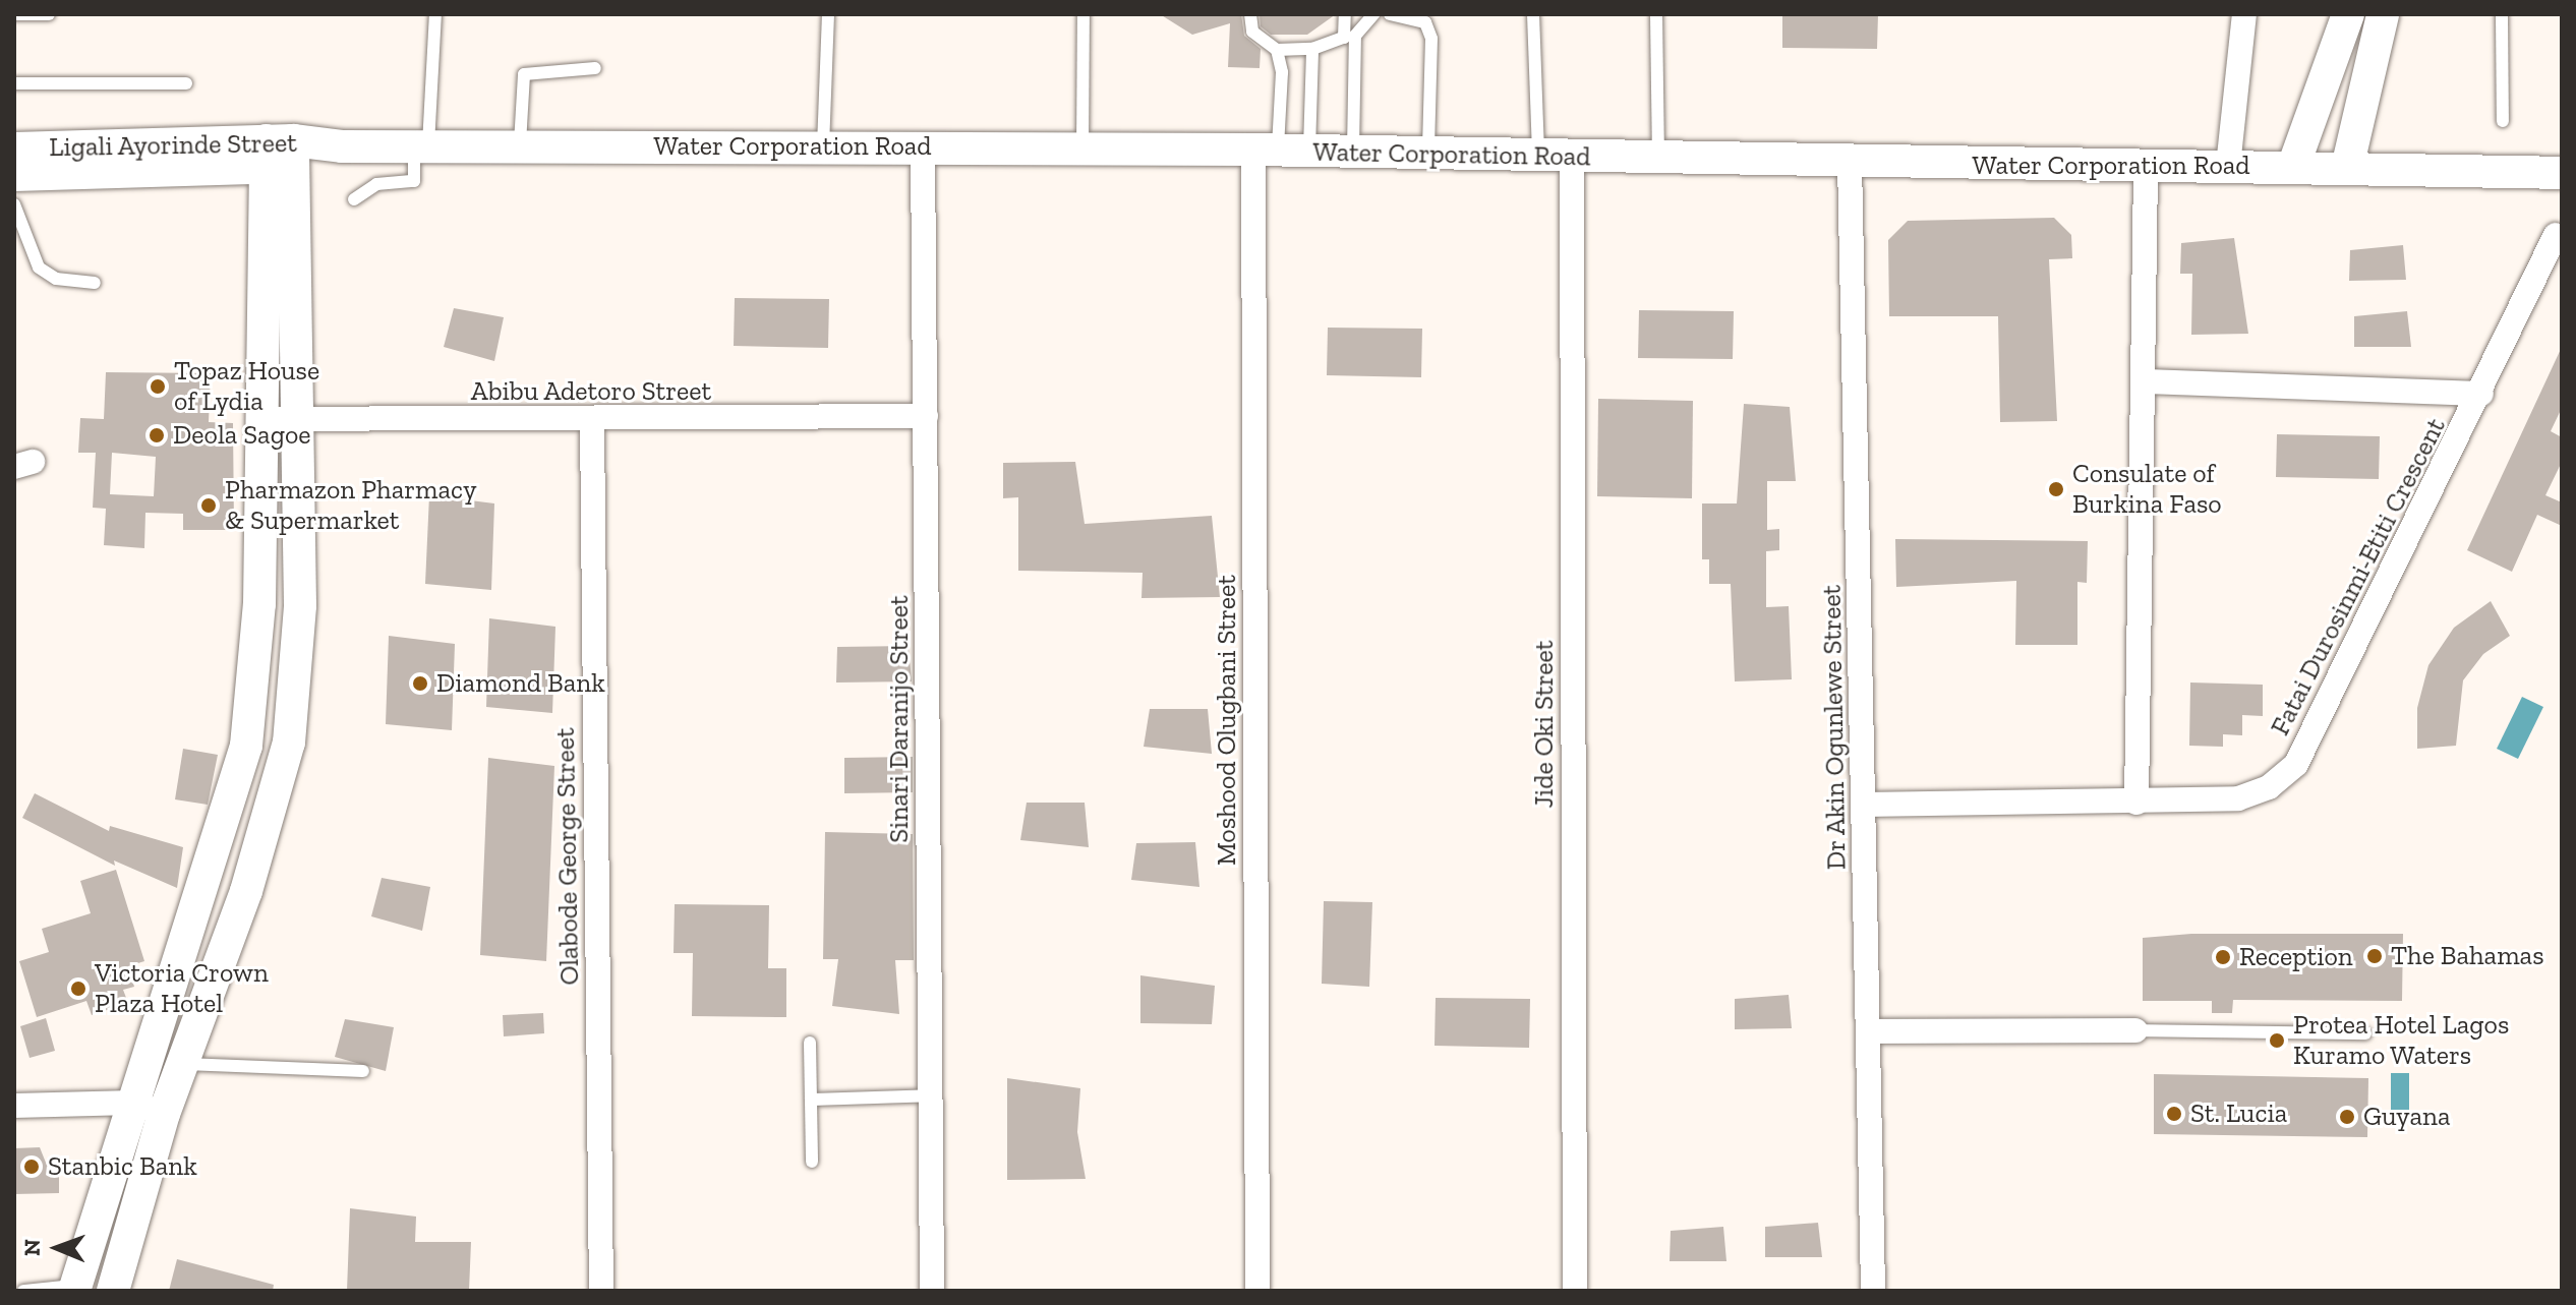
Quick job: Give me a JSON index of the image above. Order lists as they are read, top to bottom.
{
  "streets": {
    "street": [
      "Ligali Ayorinde Street",
      "Water Corporation Road",
      "Abibu Adetoro Street",
      "Fatai Durosinmi-Etiti Crescent",
      "Sinari Daranijo Street",
      "Moshood Olugbani Street",
      "Jide Oki Street",
      "Dr Akin Ogunlewe Street",
      "Olabode George Street"
    ]
  },
  "crossings": [
    ["Ligali Ayorinde Street", "Water Corporation Road"],
    ["Water Corporation Road", "Sinari Daranijo Street"],
    ["Water Corporation Road", "Moshood Olugbani Street"],
    ["Water Corporation Road", "Jide Oki Street"],
    ["Water Corporation Road", "Dr Akin Ogunlewe Street"],
    ["Abibu Adetoro Street", "Sinari Daranijo Street"],
    ["Abibu Adetoro Street", "Olabode George Street"],
    ["Fatai Durosinmi-Etiti Crescent", "Dr Akin Ogunlewe Street"]
  ],
  "places": [
    "Topaz House of Lydia",
    "Deola Sagoe",
    "Consulate of Burkina Faso",
    "Pharmazon Pharmacy & Supermarket",
    "Diamond Bank",
    "The Bahamas",
    "Reception",
    "Victoria Crown Plaza Hotel",
    "Protea Hotel Lagos Kuramo Waters",
    "St. Lucia",
    "Guyana",
    "Stanbic Bank"
  ],
  "north": "left"
}
